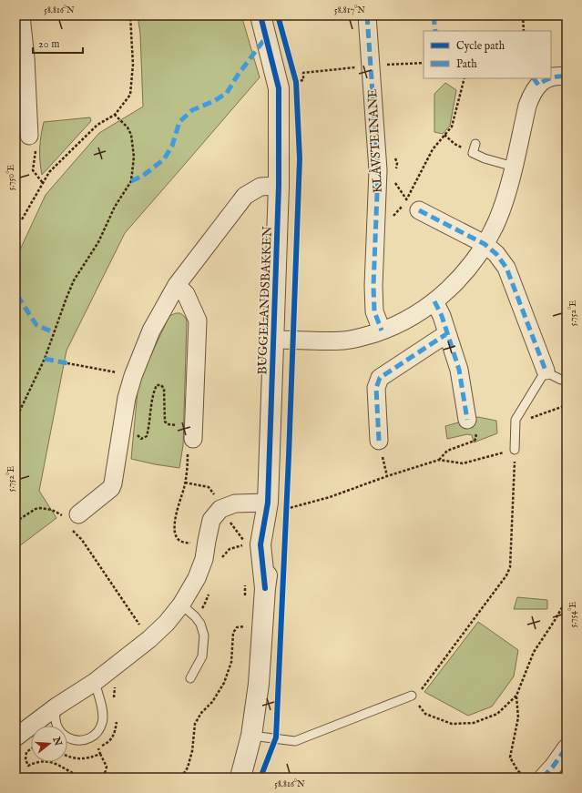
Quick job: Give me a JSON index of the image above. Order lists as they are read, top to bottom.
{
  "streets": {
    "street": ["KLÅVSTEINANE", "BUGGELANDSBAKKEN"]
  },
  "legend": ["Cycle path", "Path"],
  "scale_bar": "20 m",
  "north": "right",
  "coordinates": [
    "58.816°N",
    "58.817°N",
    "5.750°E",
    "5.752°E",
    "5.754°E"
  ]
}
